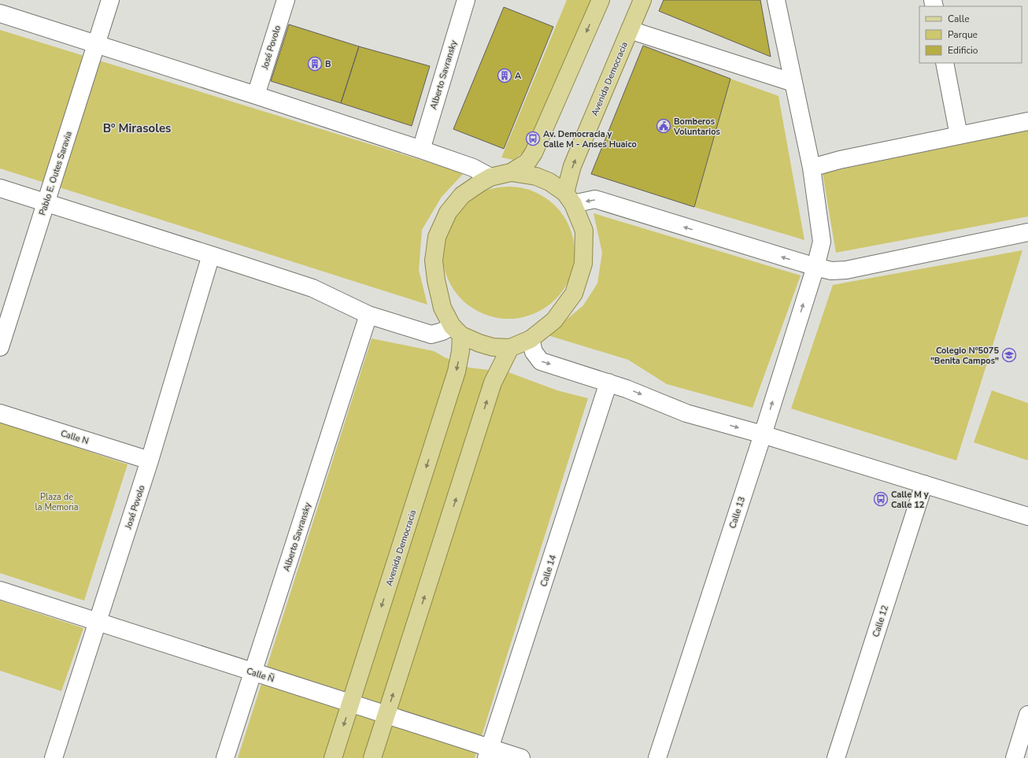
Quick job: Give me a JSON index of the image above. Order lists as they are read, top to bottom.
{
  "streets": {
    "main road": ["Avenida Democracia"],
    "street": [
      "José Povolo",
      "Alberto Savransky",
      "Pablo E. Outes Saravia",
      "Calle N",
      "Calle 13",
      "Calle 14",
      "Calle 12",
      "Calle Ñ"
    ]
  },
  "crossings": [
    ["José Povolo", "Calle N"],
    ["José Povolo", "Calle Ñ"],
    ["Alberto Savransky", "Calle Ñ"],
    ["Avenida Democracia", "Calle Ñ"],
    ["Calle 14", "Calle Ñ"]
  ],
  "districts": ["Bº Mirasoles"],
  "parks": ["Plaza de la Memoria"],
  "places": {
    "building": ["B", "A"],
    "public building": ["Bomberos Voluntarios"],
    "bus stop": ["Av. Democracia y Calle M - Anses Huaico", "Calle M y Calle 12"],
    "school or university": ["Colegio Nº5075 \"Benita Campos\""]
  },
  "legend": ["Calle", "Parque", "Edificio"]
}
